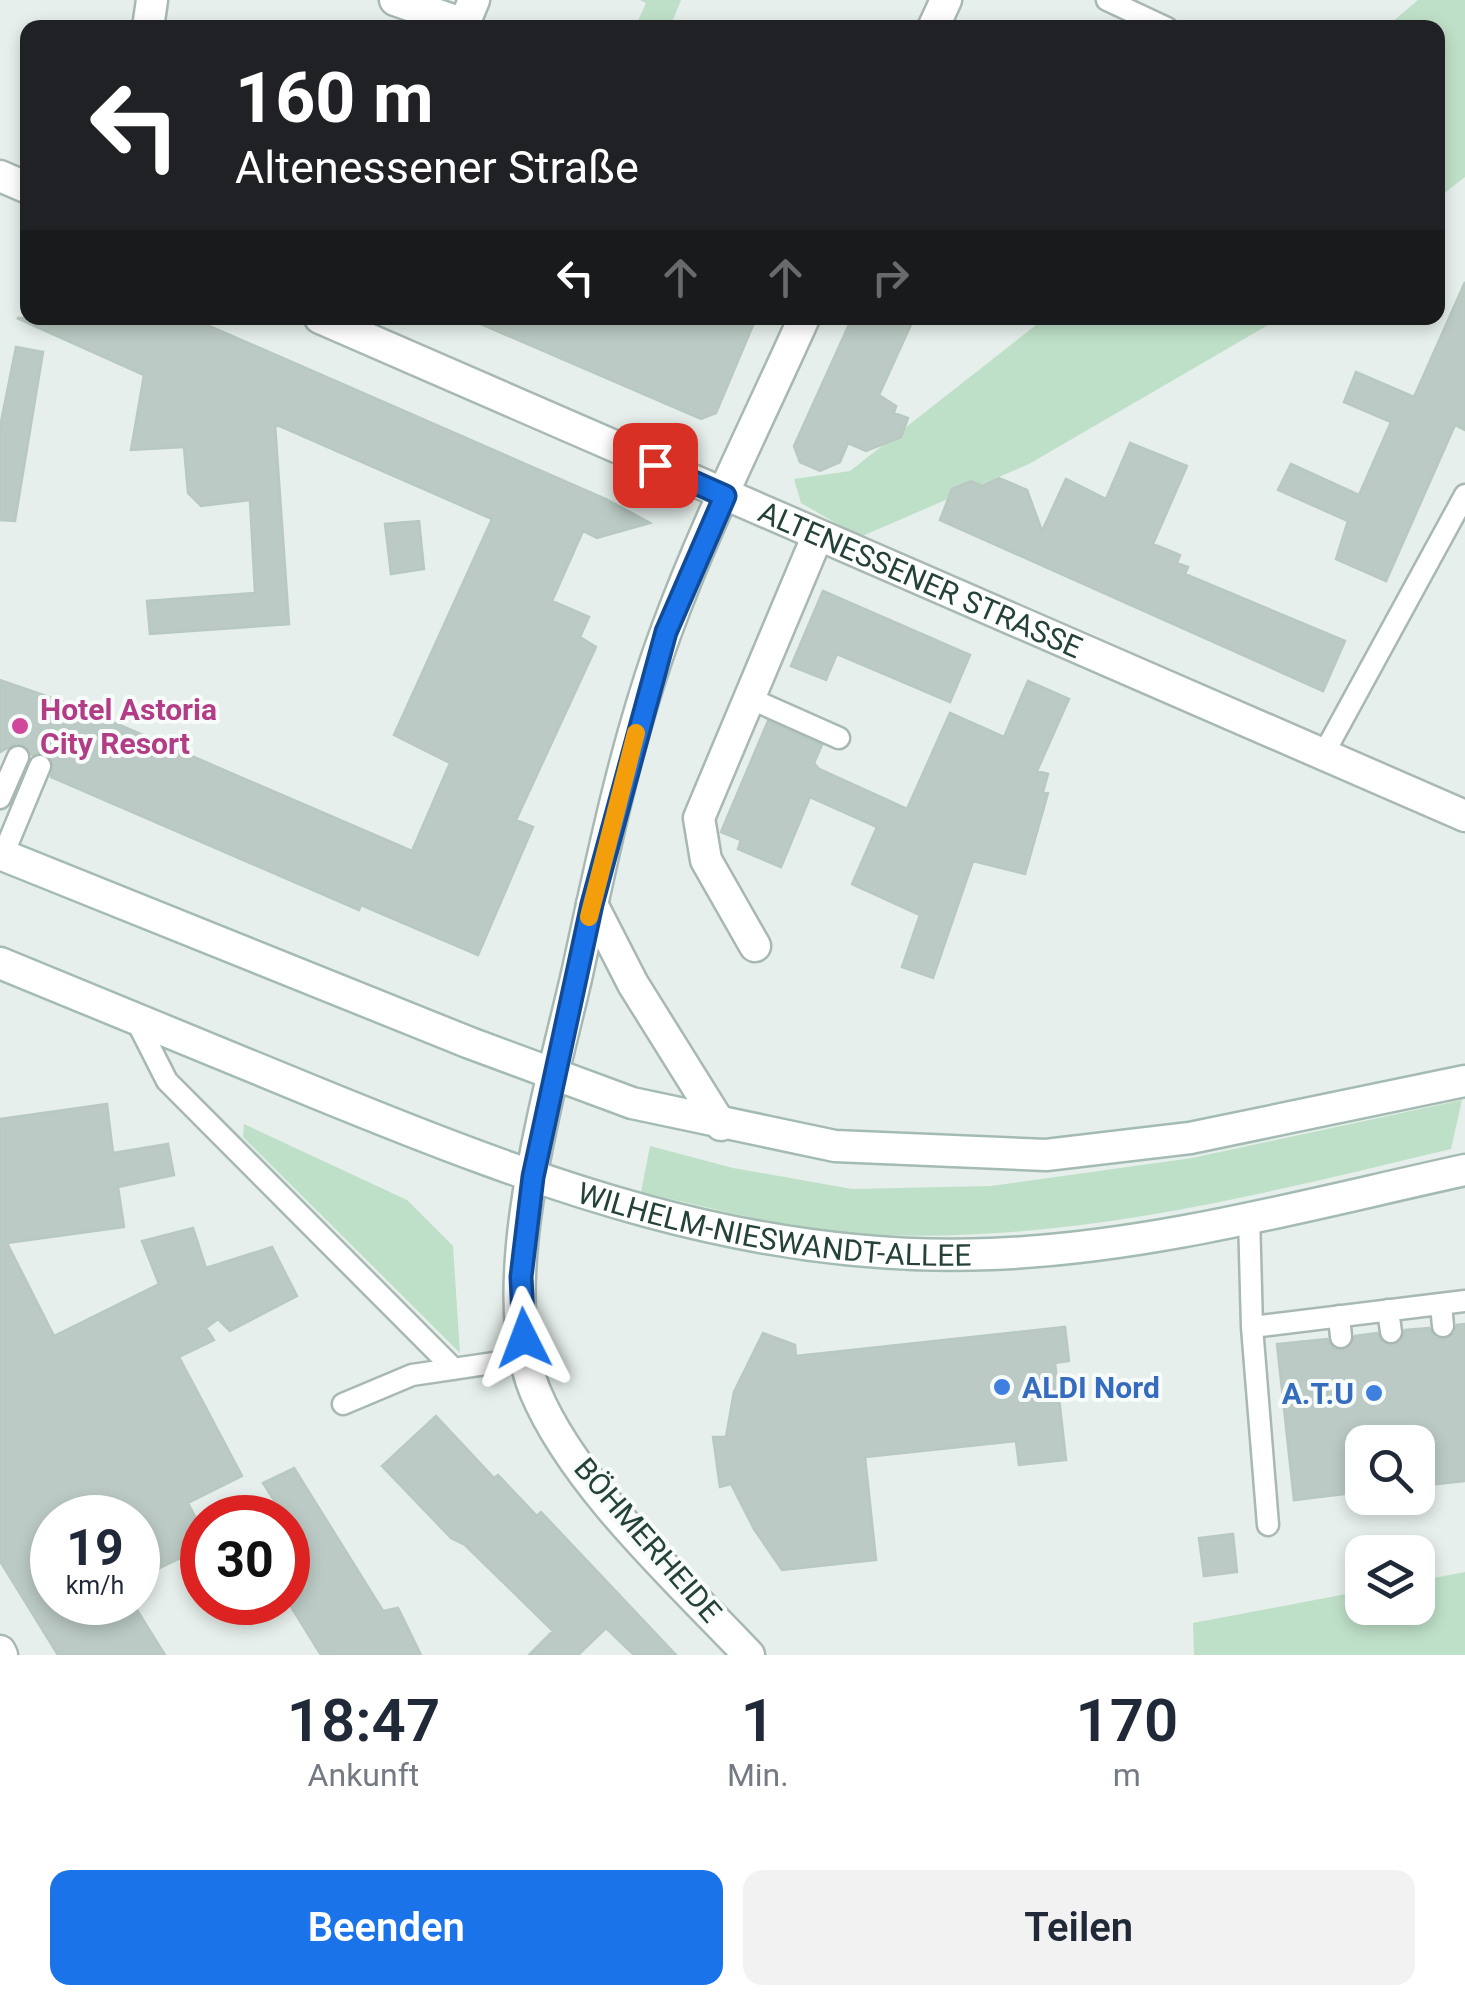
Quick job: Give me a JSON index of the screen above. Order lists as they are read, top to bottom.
{
  "streets": {
    "street": ["ALTENESSENER STRASSE", "WILHELM-NIESWANDT-ALLEE", "BÖHMERHEIDE"]
  },
  "crossings": [
    ["ALTENESSENER STRASSE", "BÖHMERHEIDE"],
    ["WILHELM-NIESWANDT-ALLEE", "BÖHMERHEIDE"]
  ],
  "places": ["Hotel Astoria City Resort", "ALDI Nord", "A.T.U"],
  "page": {
    "turn": ["160 m", "Altenessener Straße"],
    "speed": "19 km/h",
    "limit": "30",
    "eta": [
      "18:47",
      "Ankunft",
      "1",
      "Min.",
      "170",
      "m"
    ],
    "buttons": ["Beenden", "Teilen"]
  }
}
